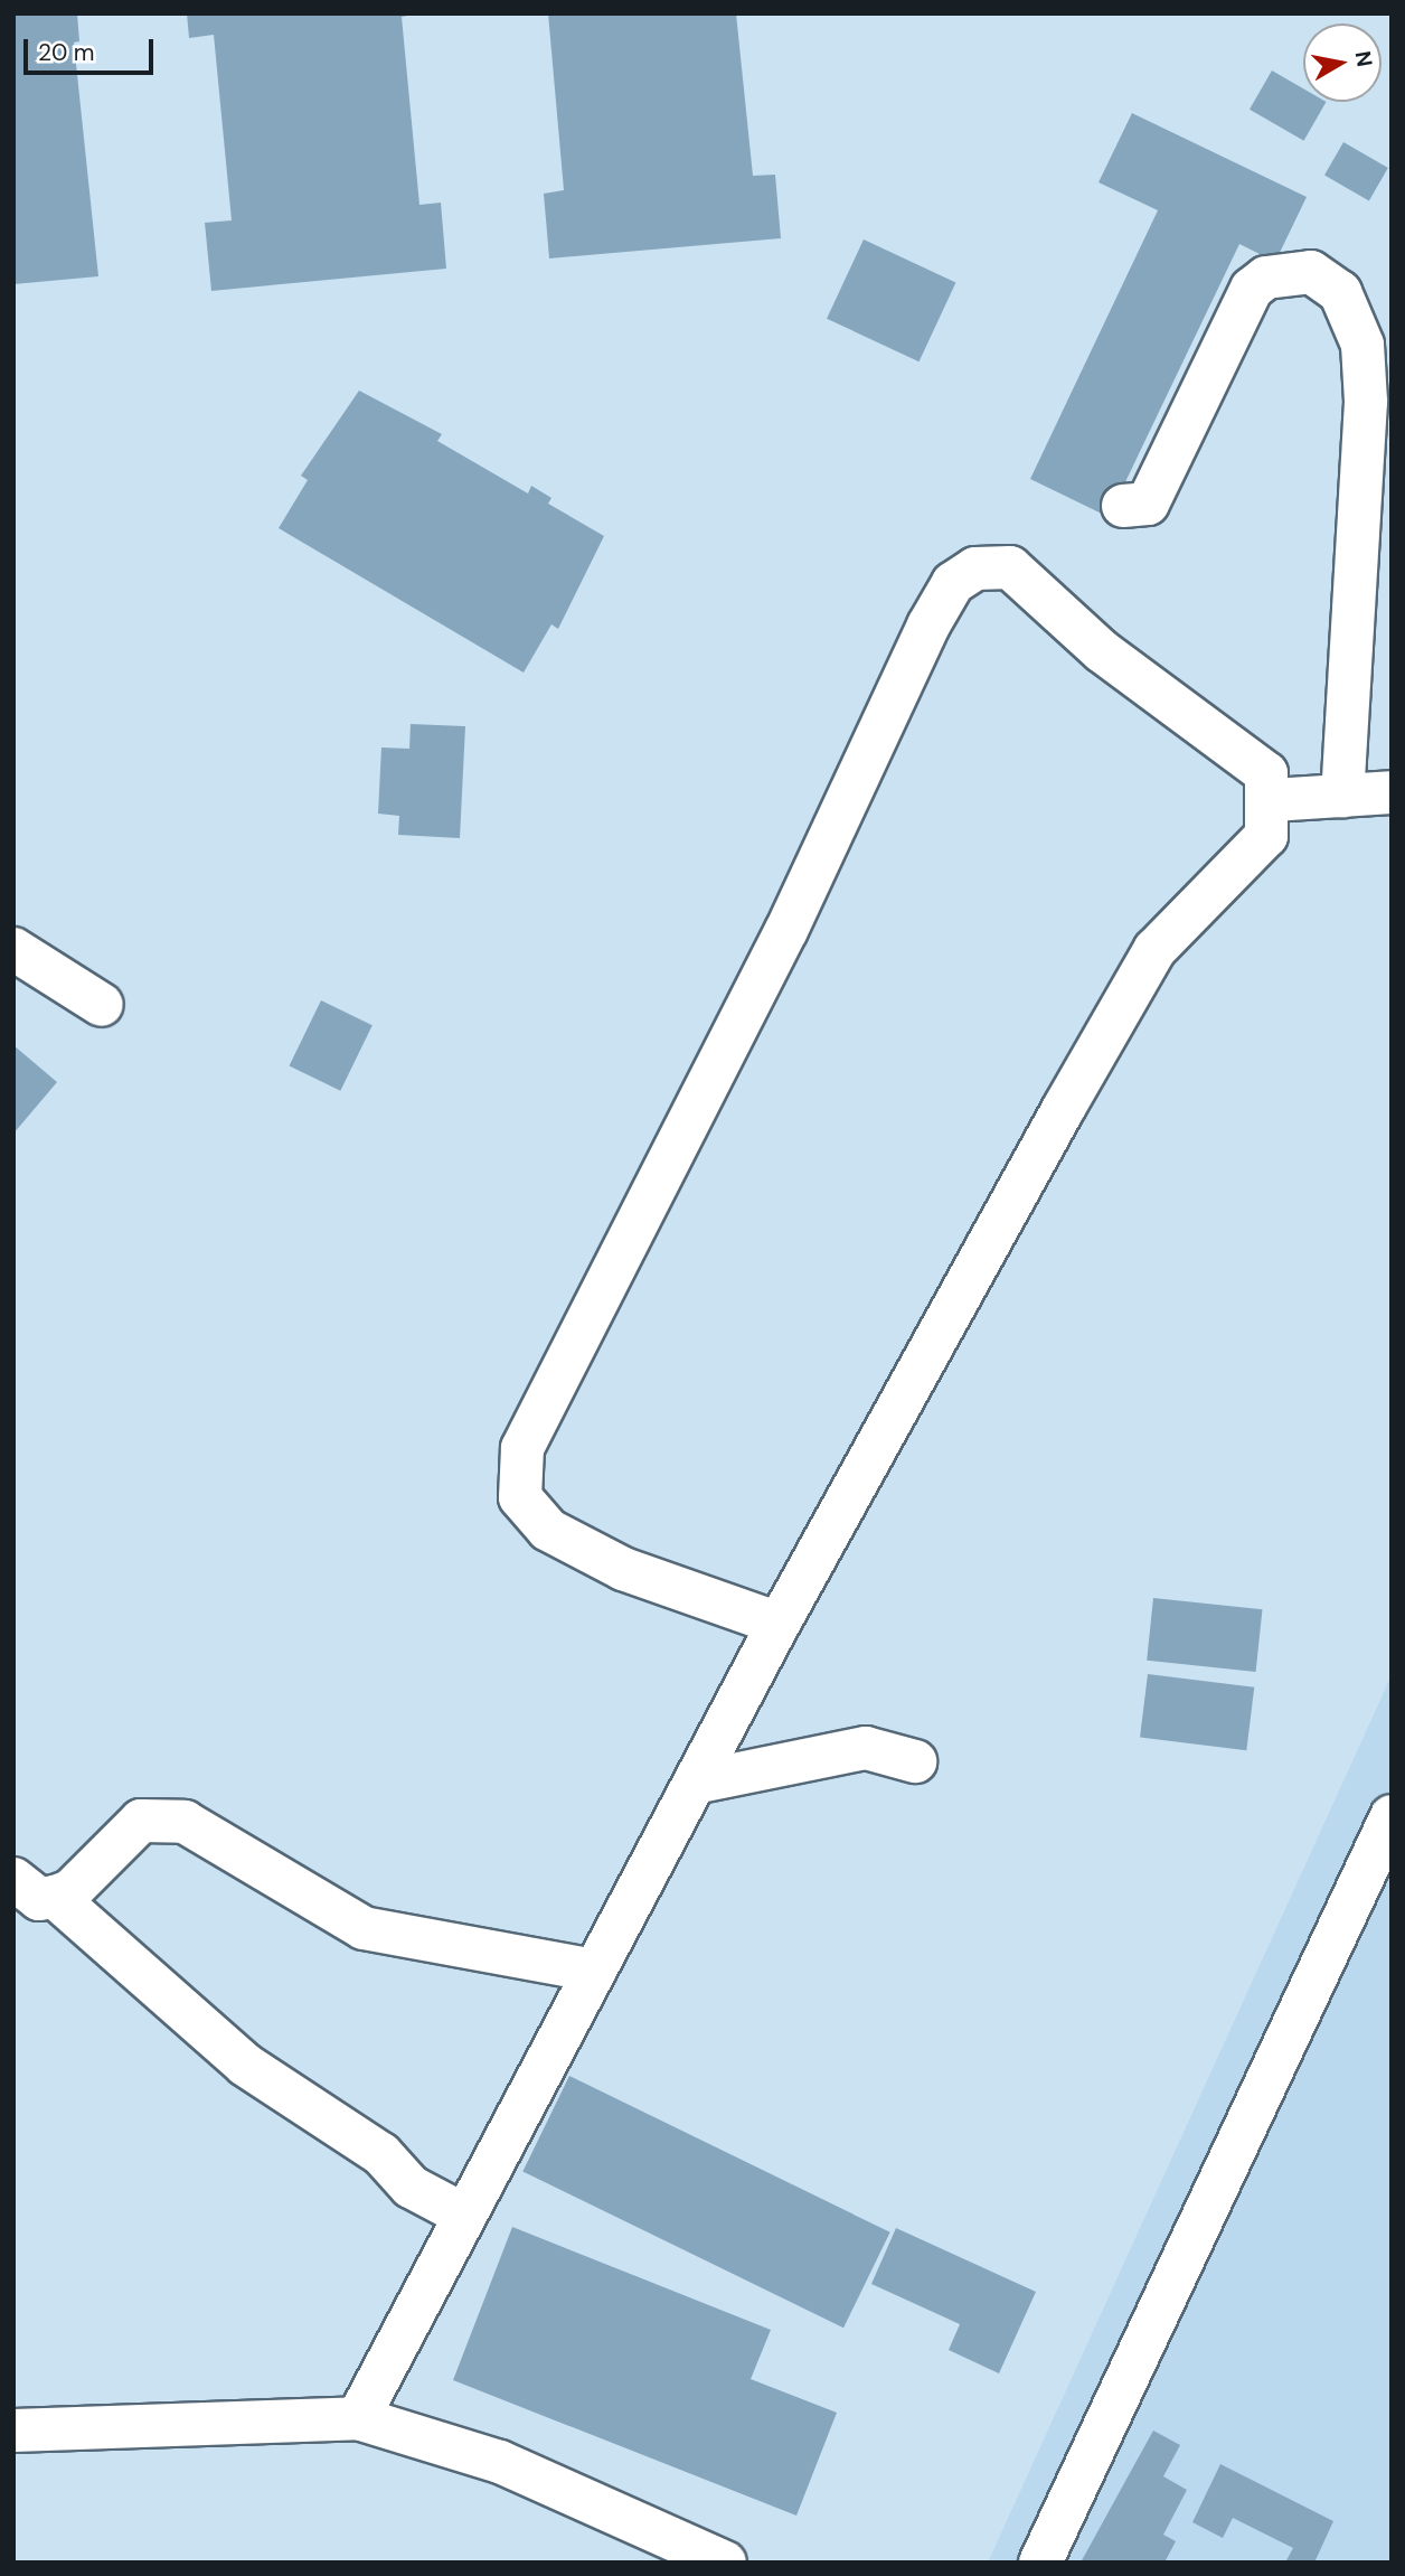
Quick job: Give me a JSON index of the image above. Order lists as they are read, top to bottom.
{
  "scale_bar": "20 m",
  "north": "right"
}
